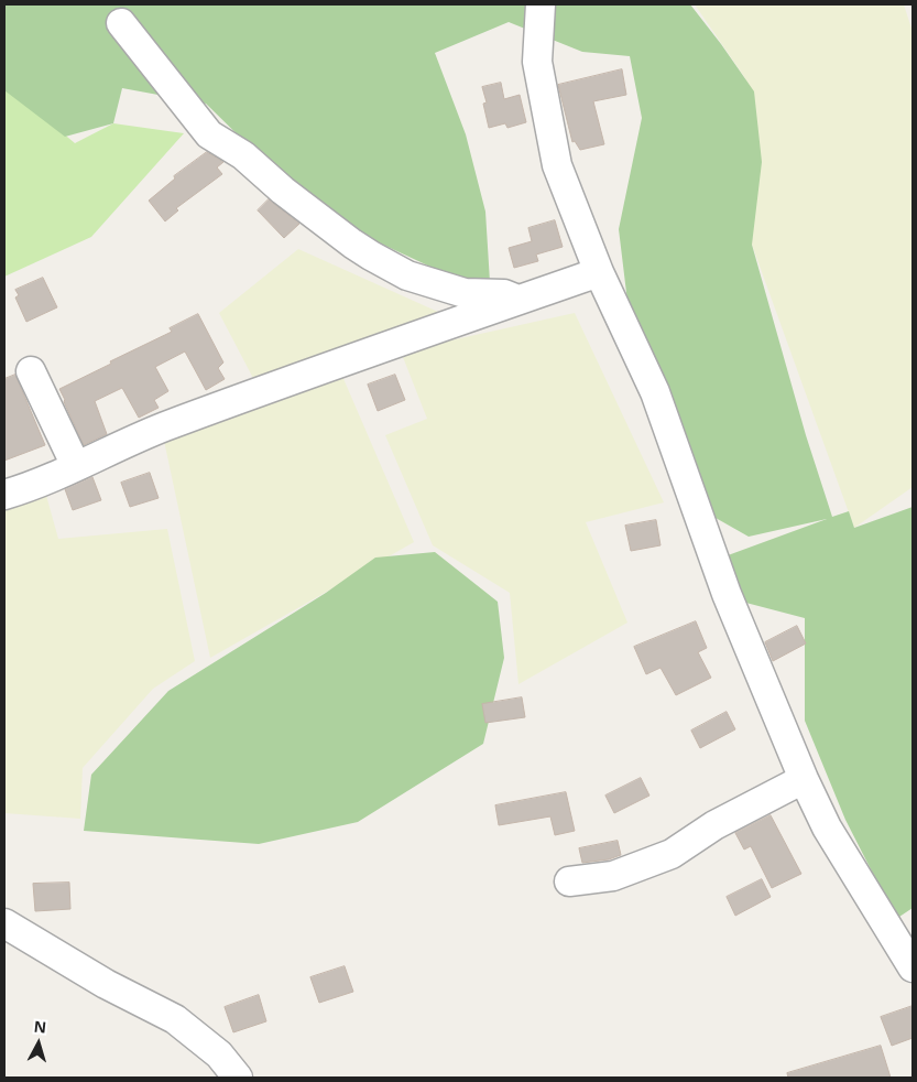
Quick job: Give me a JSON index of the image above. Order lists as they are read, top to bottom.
{
  "north": "top"
}
